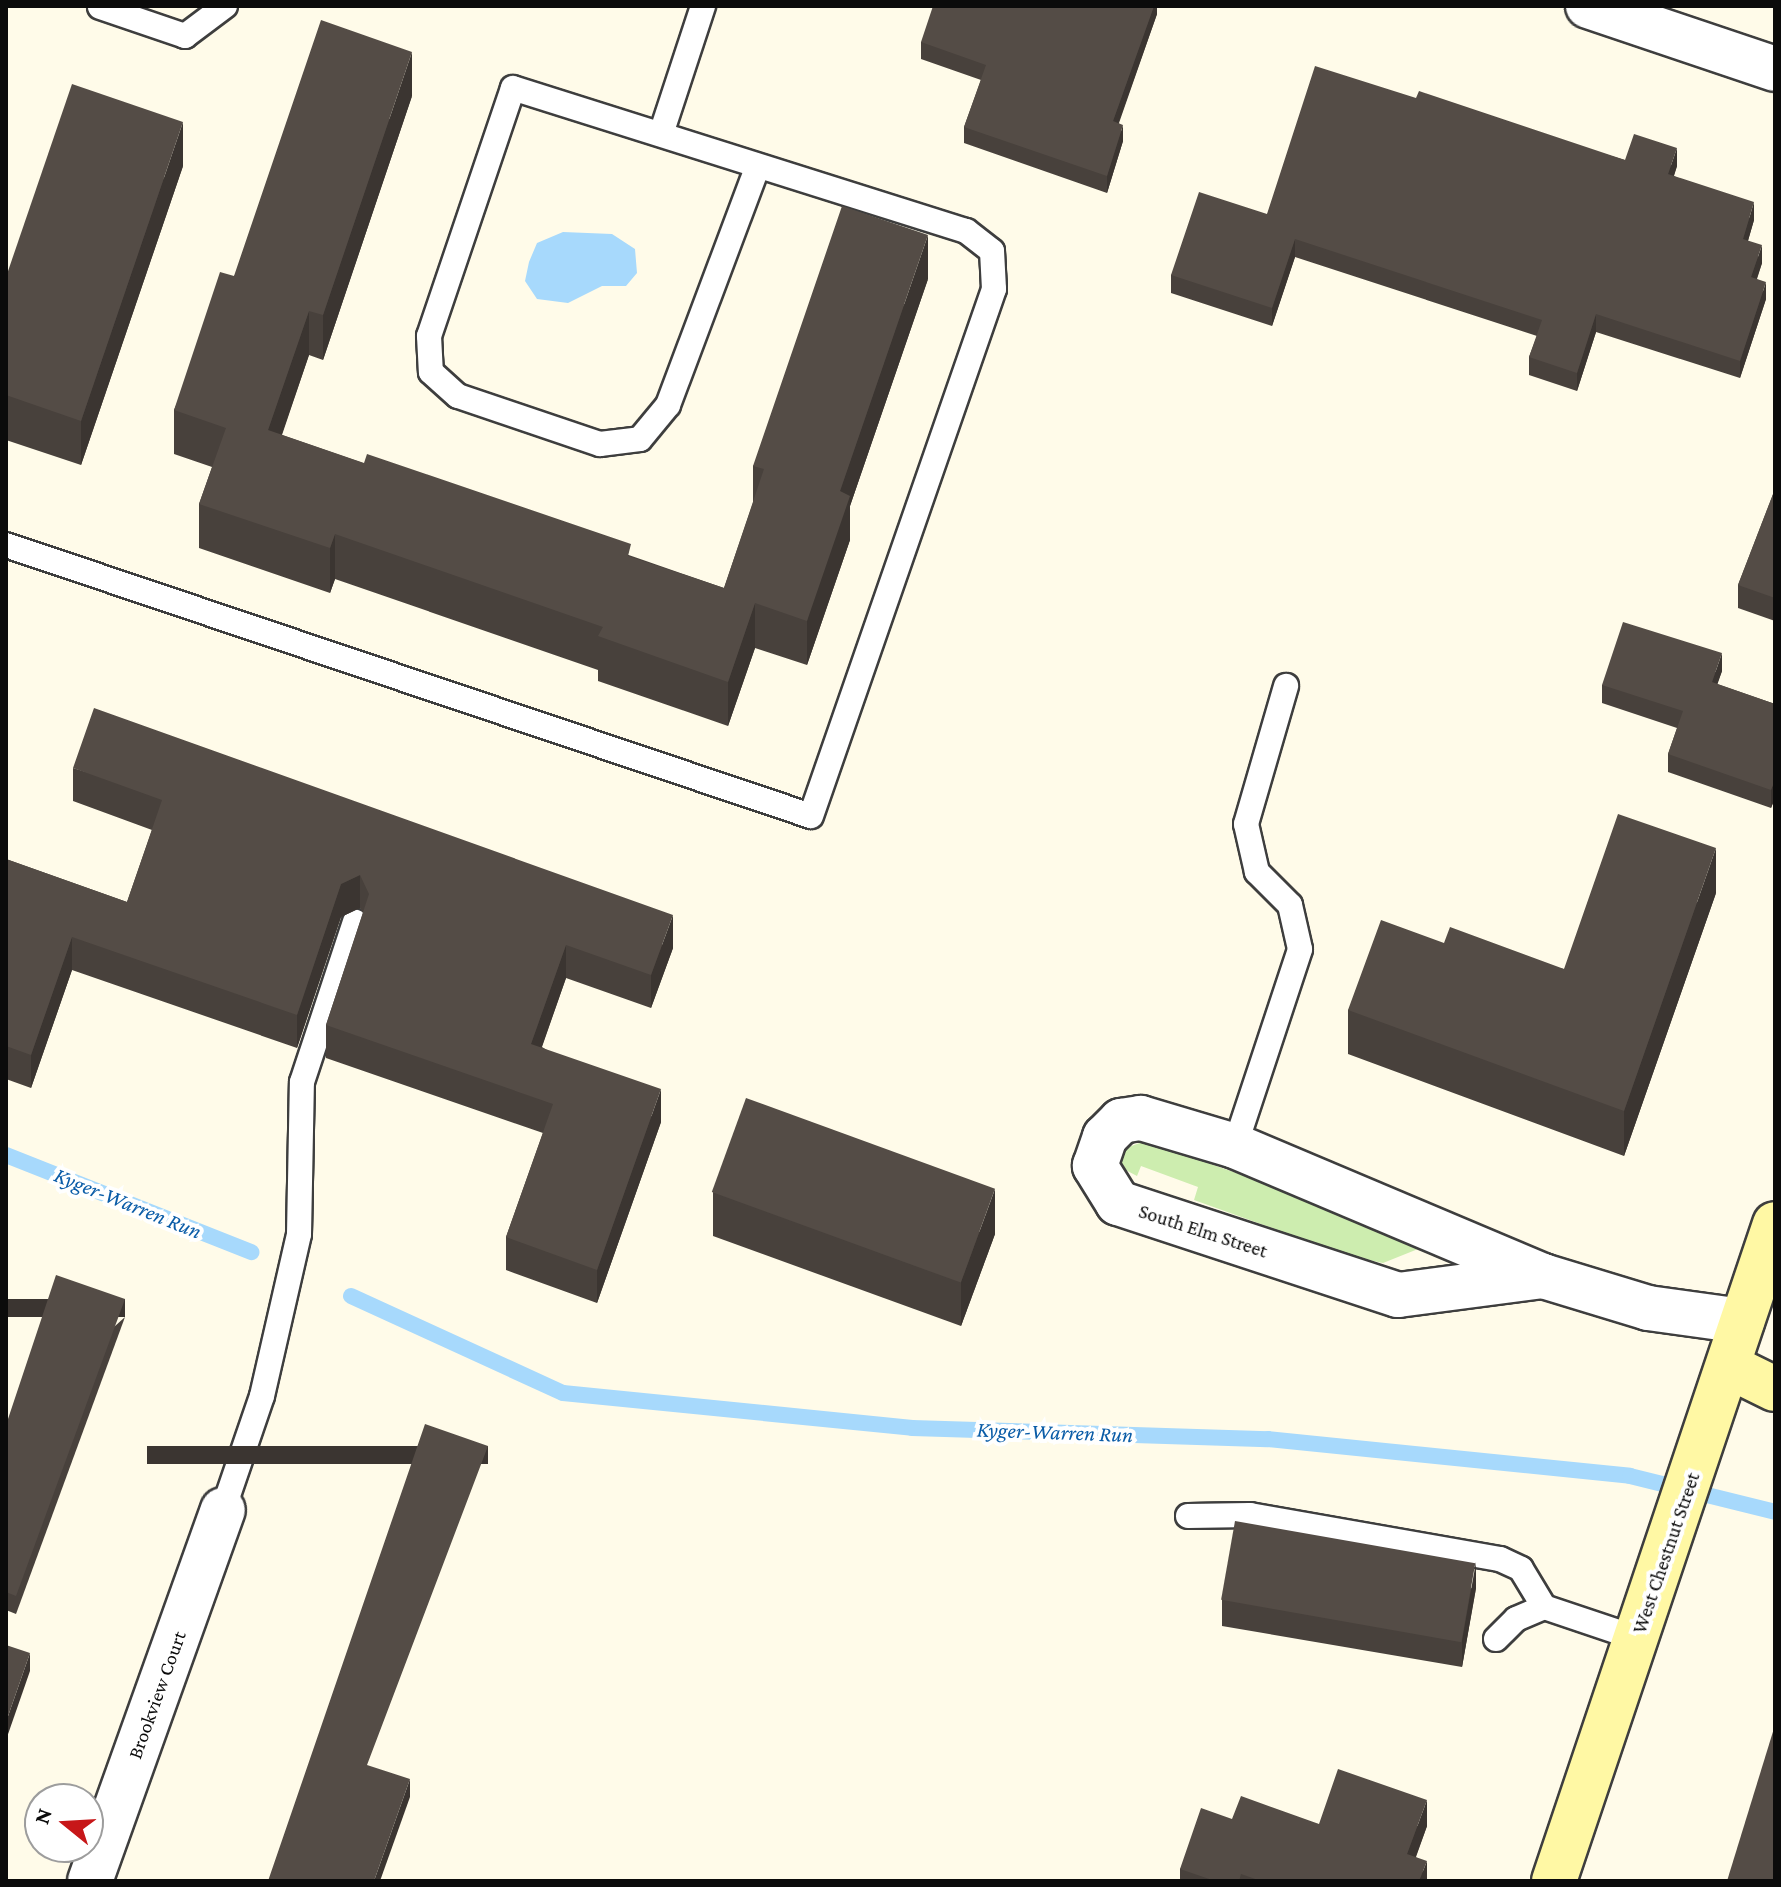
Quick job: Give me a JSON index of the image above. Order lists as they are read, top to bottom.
{
  "streets": {
    "main road": ["West Chestnut Street"],
    "street": ["South Elm Street", "Brookview Court"]
  },
  "crossings": [
    ["South Elm Street", "West Chestnut Street"]
  ],
  "water": ["Kyger-Warren Run"],
  "north": "left"
}
